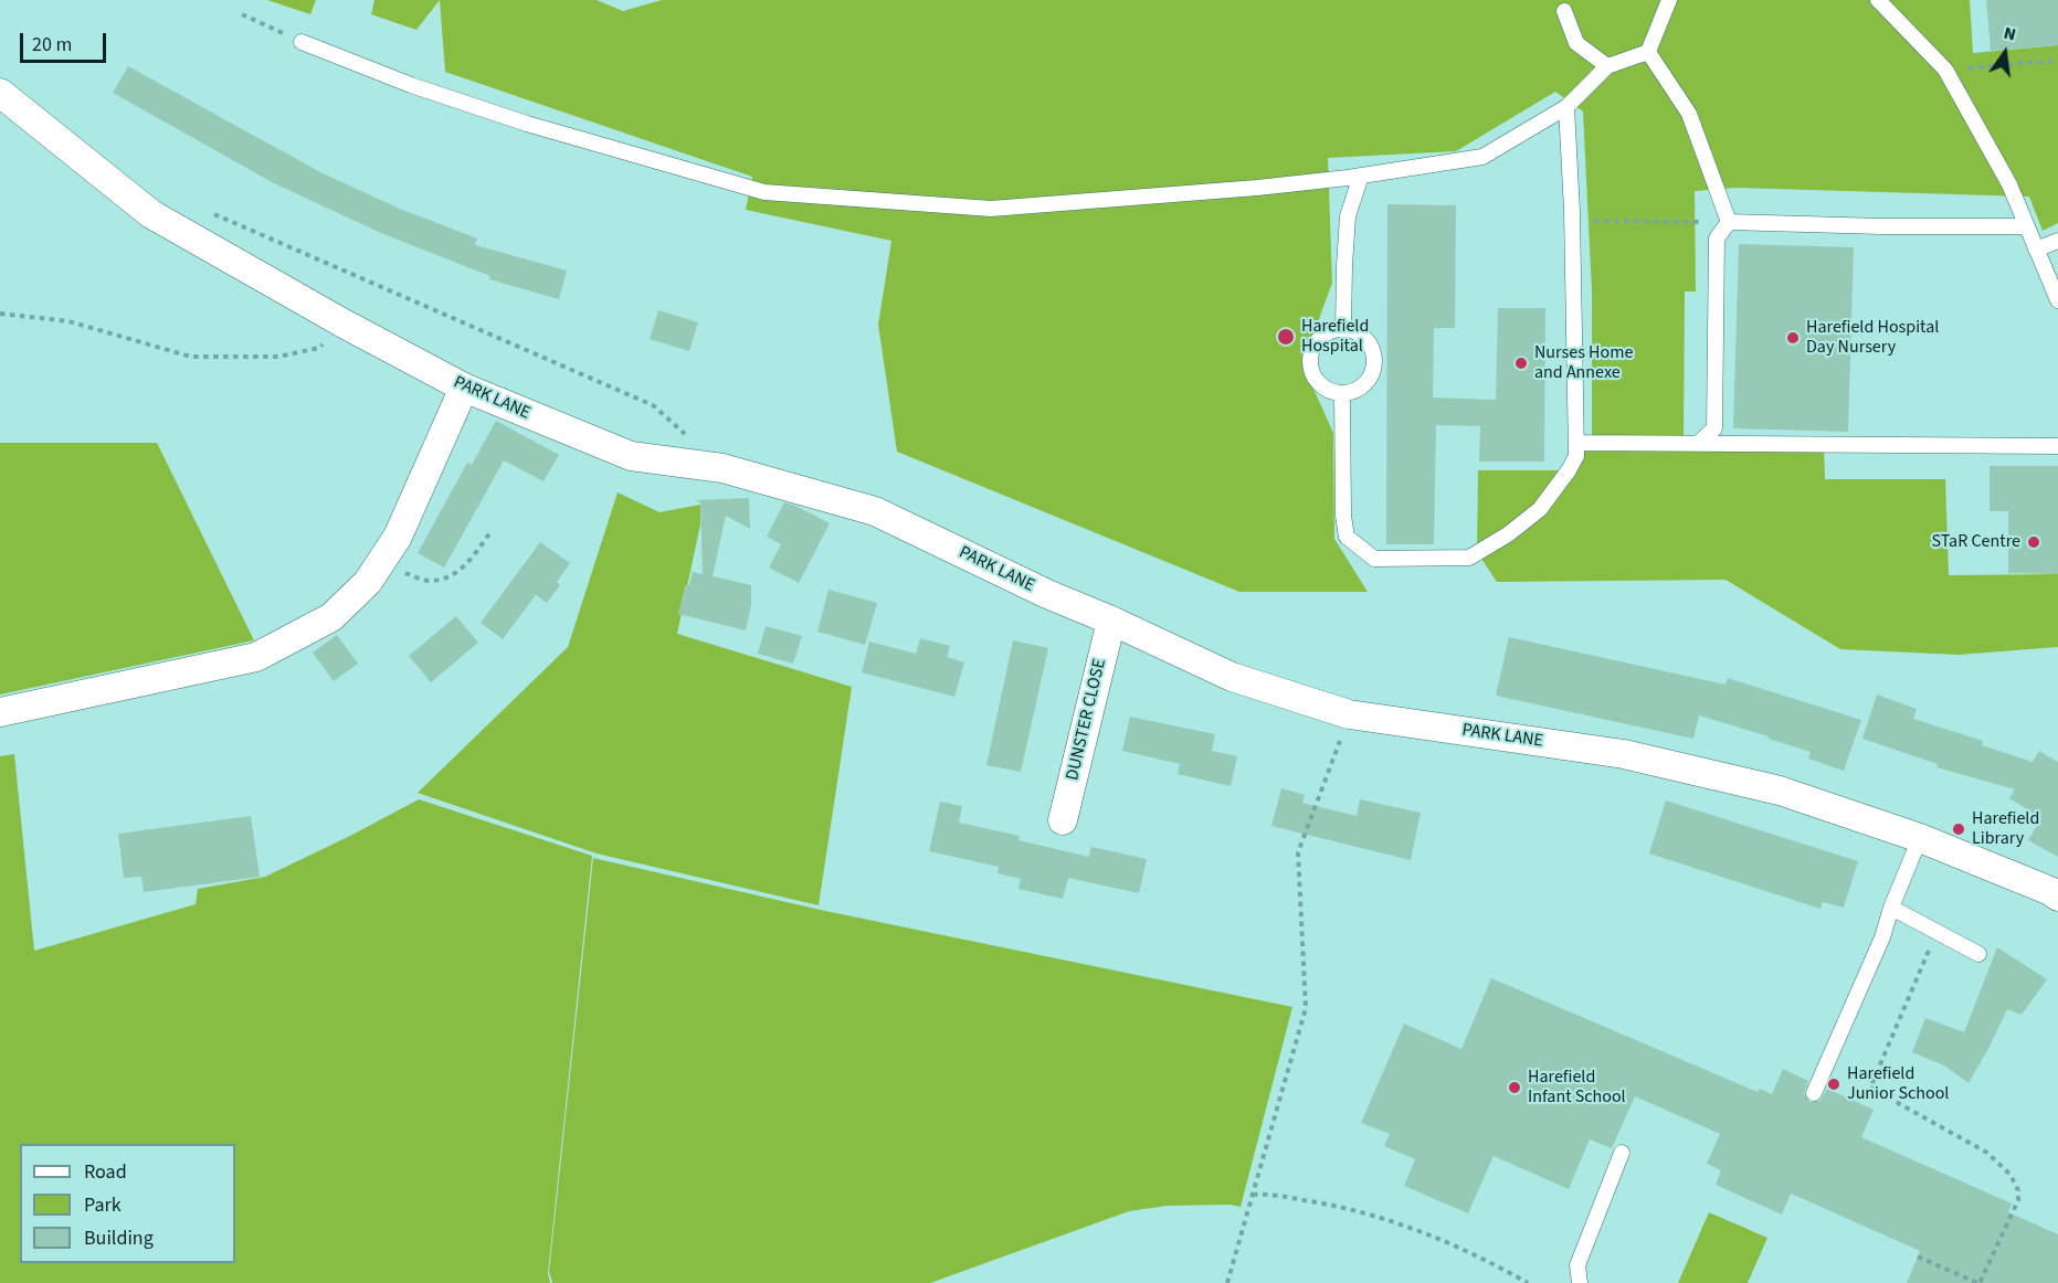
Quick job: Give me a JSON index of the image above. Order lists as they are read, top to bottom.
{
  "streets": {
    "street": ["PARK LANE", "DUNSTER CLOSE"]
  },
  "crossings": [
    ["PARK LANE", "DUNSTER CLOSE"]
  ],
  "places": [
    "Harefield Hospital",
    "Harefield Hospital Day Nursery",
    "Nurses Home and Annexe",
    "STaR Centre",
    "Harefield Library",
    "Harefield Junior School",
    "Harefield Infant School"
  ],
  "legend": ["Road", "Park", "Building"],
  "scale_bar": "20 m",
  "north": "top"
}
